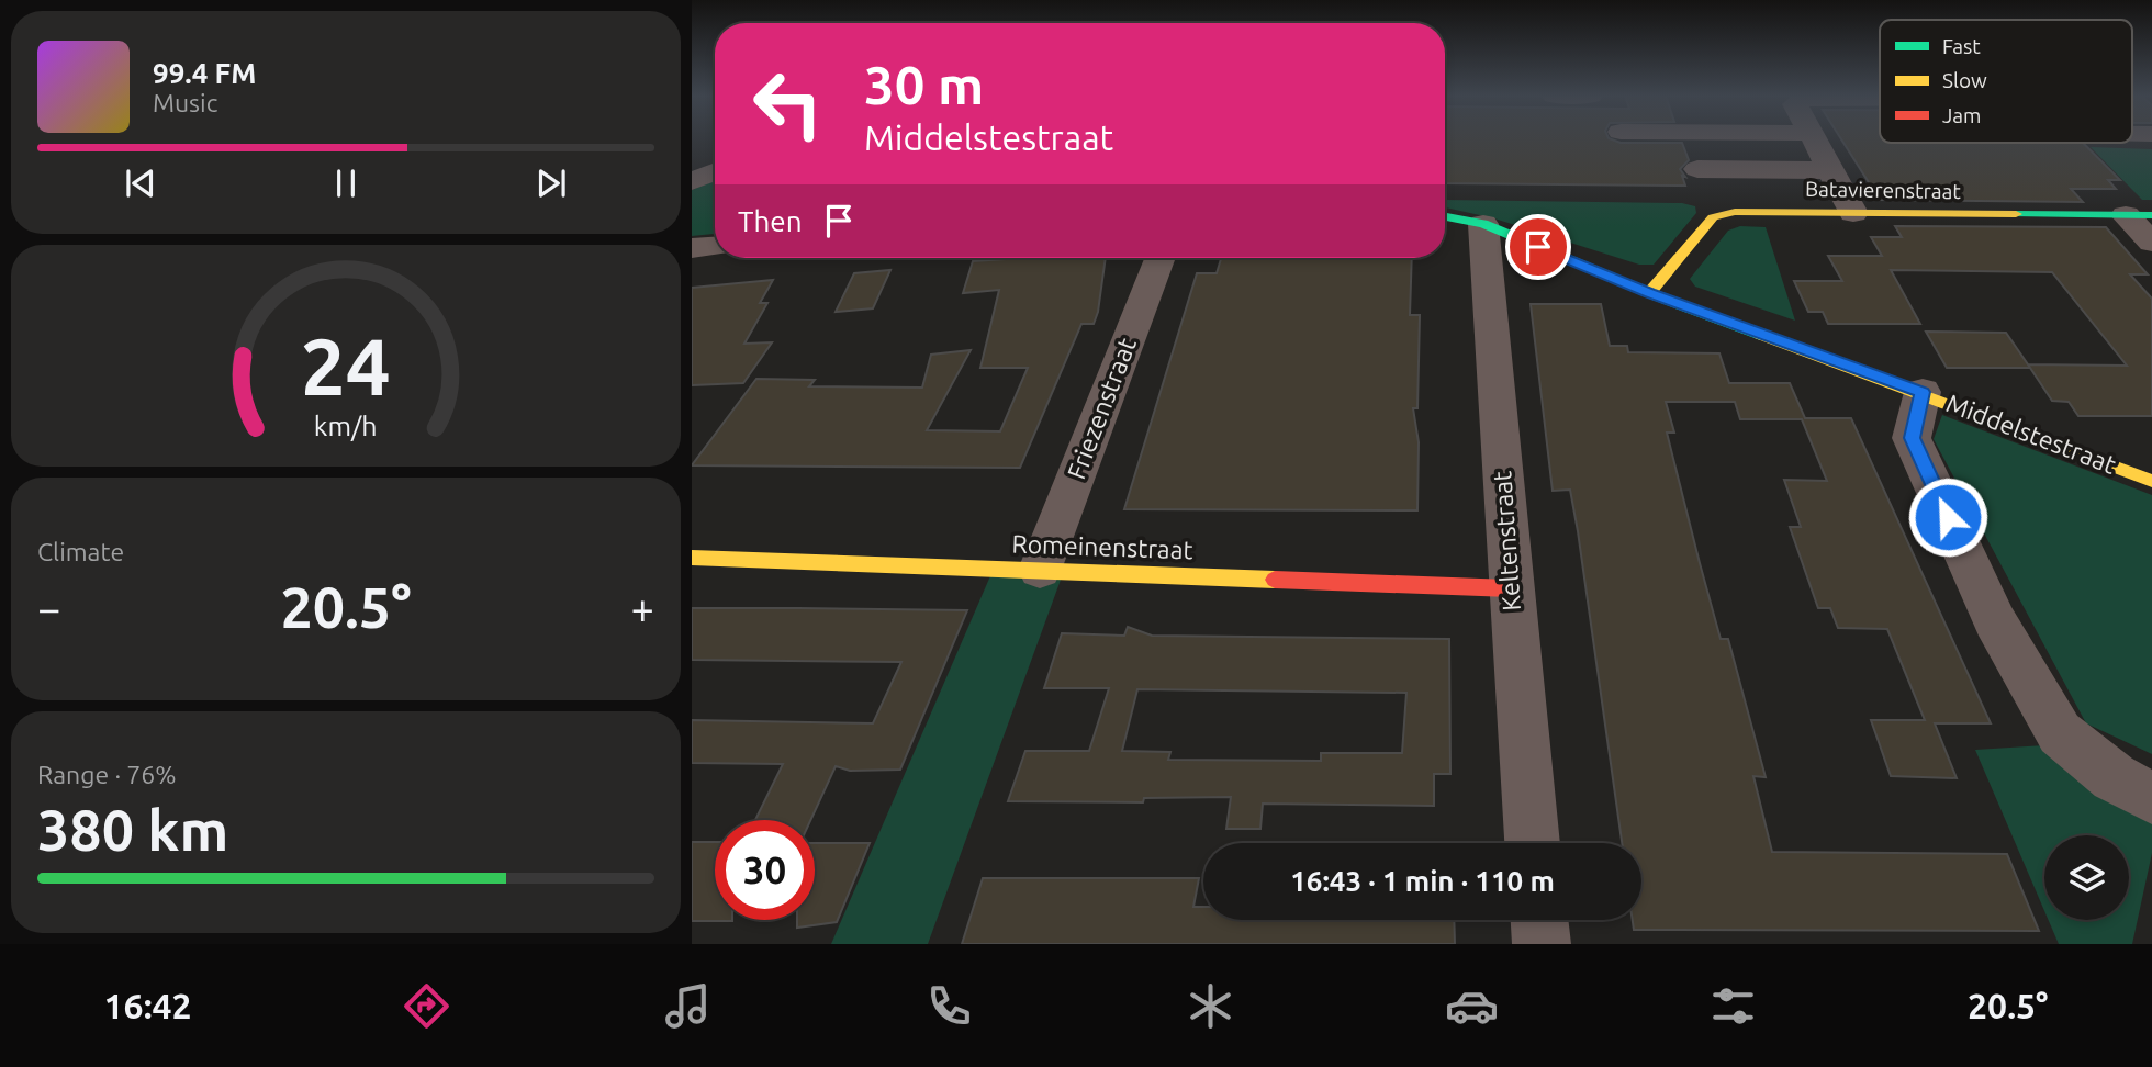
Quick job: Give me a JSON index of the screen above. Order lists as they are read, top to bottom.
{
  "streets": {
    "street": [
      "Batavierenstraat",
      "Friezenstraat",
      "Middelstestraat",
      "Keltenstraat",
      "Romeinenstraat"
    ]
  },
  "crossings": [
    ["Batavierenstraat", "Middelstestraat"],
    ["Friezenstraat", "Romeinenstraat"],
    ["Middelstestraat", "Keltenstraat"],
    ["Keltenstraat", "Romeinenstraat"]
  ],
  "legend": ["Fast", "Slow", "Jam"],
  "page": {
    "turn": ["30 m", "Middelstestraat"],
    "song": ["99.4 FM", "Music"],
    "then": "Then",
    "tile": [
      "Climate",
      ["Range · 76%", "380 km"]
    ],
    "heat": ["−", "20.5°", "+"],
    "limit": "30",
    "trip": "16:43 · 1 min · 110 m",
    "tabs": ["16:42", "20.5°"],
    "gauge": ["24", "km/h"]
  }
}
